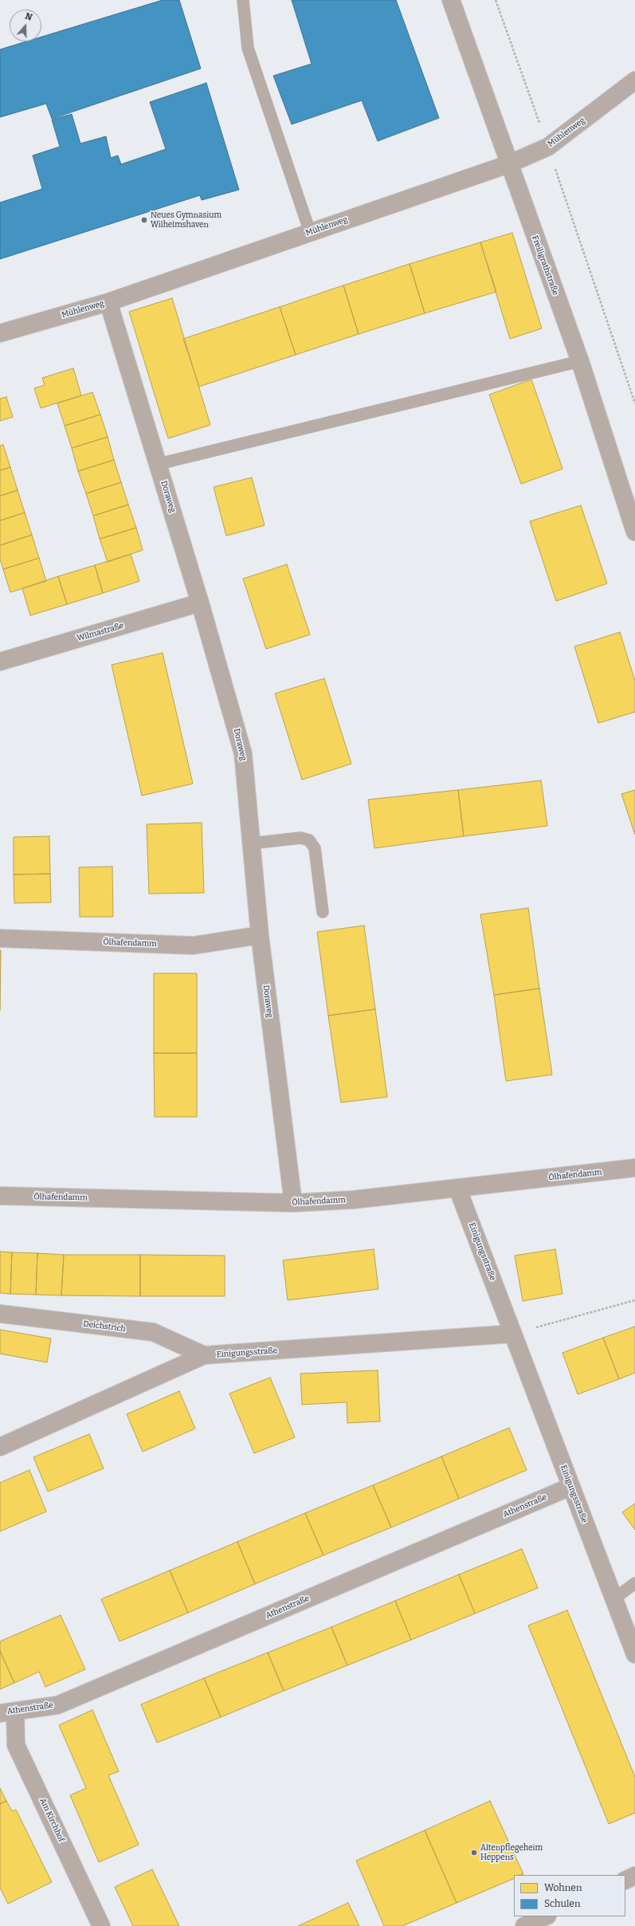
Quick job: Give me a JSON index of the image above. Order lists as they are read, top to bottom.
{
  "streets": {
    "street": [
      "Mühlenweg",
      "Freiligrathstraße",
      "Doraweg",
      "Wilmastraße",
      "Ölhafendamm",
      "Einigungsstraße",
      "Deichstrich",
      "Athenstraße",
      "Am Kirchhof"
    ]
  },
  "crossings": [
    ["Mühlenweg", "Freiligrathstraße"],
    ["Mühlenweg", "Doraweg"],
    ["Doraweg", "Wilmastraße"],
    ["Doraweg", "Ölhafendamm"],
    ["Ölhafendamm", "Einigungsstraße"],
    ["Einigungsstraße", "Deichstrich"],
    ["Einigungsstraße", "Athenstraße"],
    ["Athenstraße", "Am Kirchhof"]
  ],
  "places": ["Neues Gymnasium Wilhelmshaven", "Altenpflegeheim Heppens"],
  "legend": ["Wohnen", "Schulen"],
  "north": "top"
}
